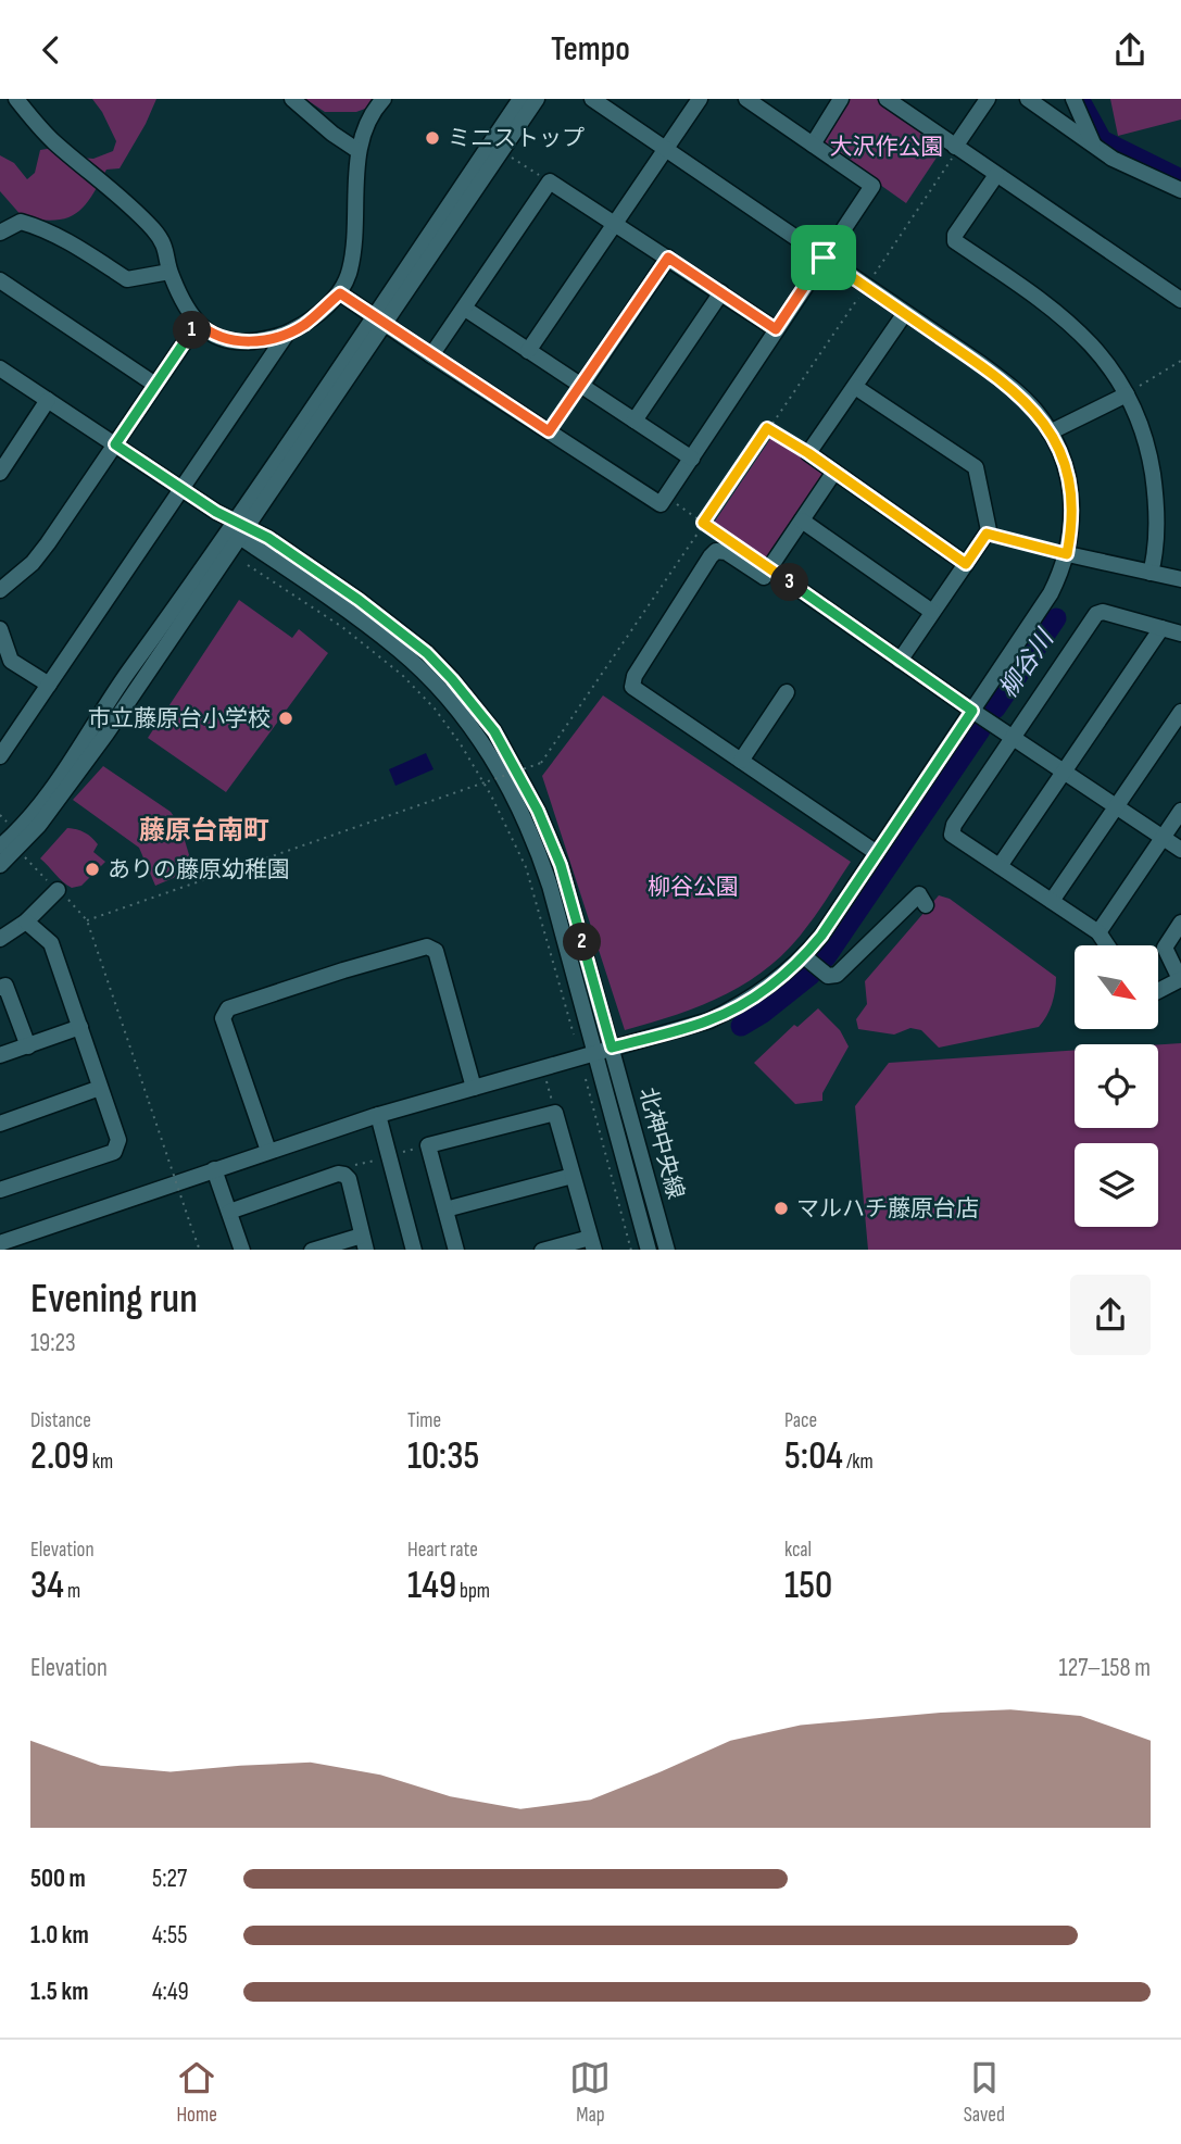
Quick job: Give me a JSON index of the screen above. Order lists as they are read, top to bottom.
{
  "streets": {
    "street": ["北神中央線"]
  },
  "districts": ["藤原台南町"],
  "water": ["柳谷川"],
  "parks": ["大沢作公園", "柳谷公園"],
  "places": [
    "ミニストップ",
    "市立藤原台小学校",
    "ありの藤原幼稚園",
    "マルハチ藤原台店"
  ],
  "north": "bottom right",
  "page": {
    "header": "Tempo",
    "pins": ["1", "3", "2"],
    "heading": ["Evening run", "19:23"],
    "stats": [
      ["Distance", "2.09 km"],
      ["Time", "10:35"],
      ["Pace", "5:04 /km"],
      ["Elevation", "34 m"],
      ["Heart rate", "149 bpm"],
      ["kcal", "150"]
    ],
    "chart": ["Elevation", "127–158 m"],
    "list": [
      {
        "name": "500 m",
        "note": "5:27"
      },
      {
        "name": "1.0 km",
        "note": "4:55"
      },
      {
        "name": "1.5 km",
        "note": "4:49"
      }
    ],
    "tabs": ["Home", "Map", "Saved"]
  }
}
